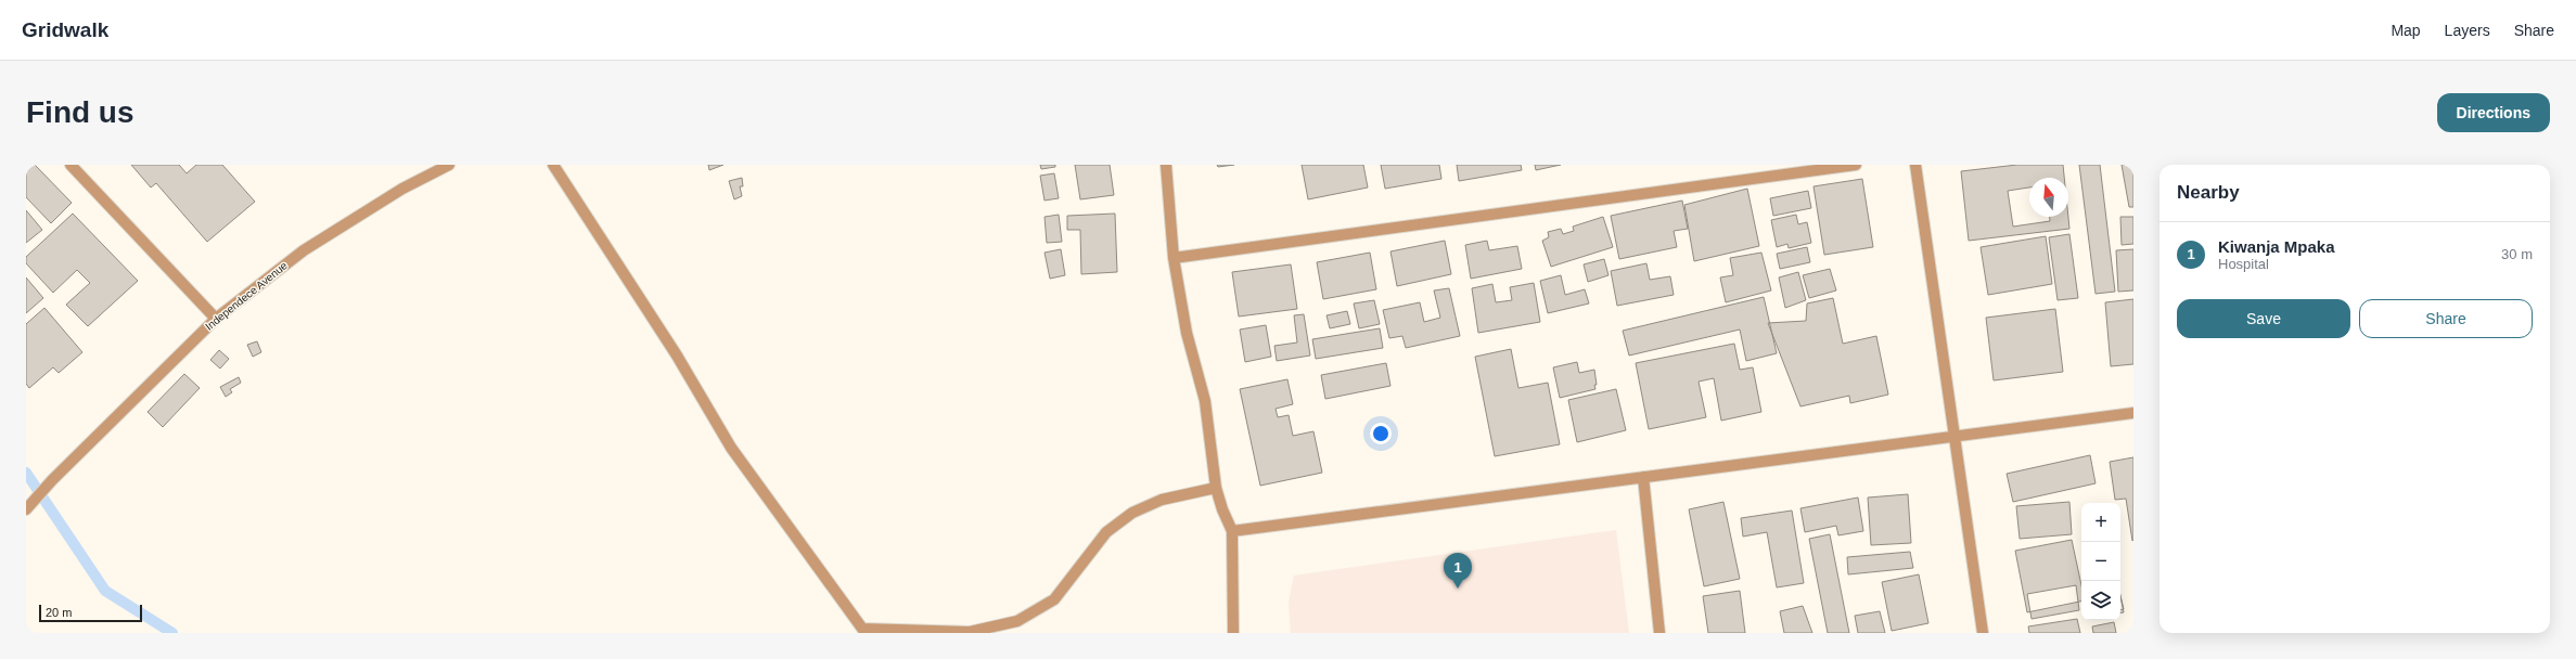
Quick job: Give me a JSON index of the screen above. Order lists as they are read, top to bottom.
{
  "streets": {
    "street": ["Independece Avenue"]
  },
  "scale_bar": "20 m",
  "north": "top",
  "page": {
    "header": "Gridwalk",
    "nav": ["Map", "Layers", "Share"],
    "buttons": [
      "Directions",
      ["Save", "Share"]
    ],
    "title": "Find us",
    "heading": "Nearby",
    "list": [
      {
        "mark": "1",
        "name": "Kiwanja Mpaka",
        "note": "Hospital",
        "value": "30 m"
      }
    ],
    "map_buttons": ["+", "−"],
    "pins": "1",
    "scale": "20 m"
  }
}
